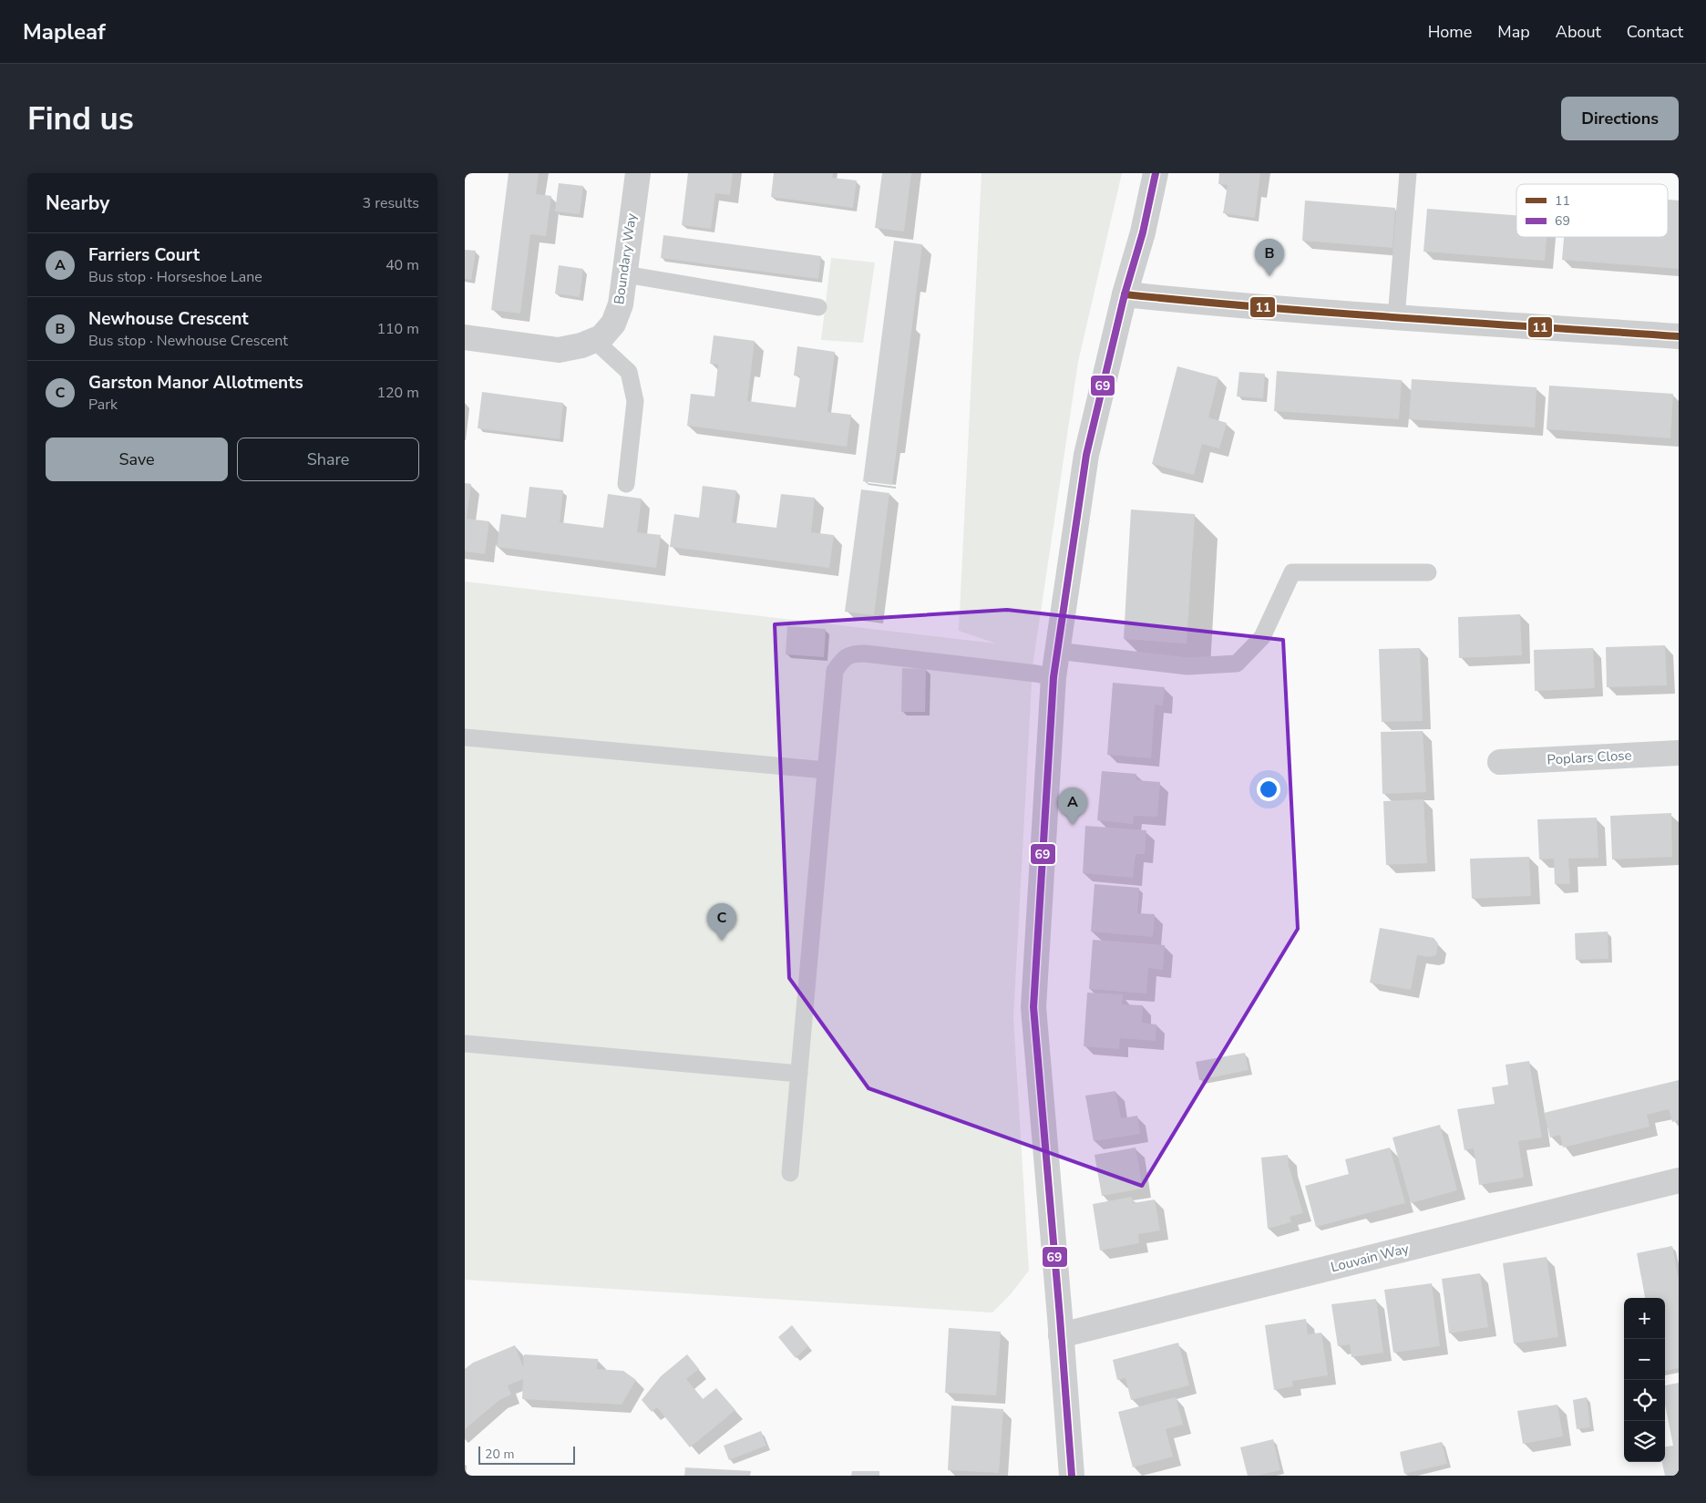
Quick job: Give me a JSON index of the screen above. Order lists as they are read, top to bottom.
{
  "streets": {
    "street": ["Boundary Way", "Poplars Close", "Louvain Way"]
  },
  "lines": ["transit line 69", "transit line 11"],
  "legend": ["11", "69"],
  "scale_bar": "20 m",
  "page": {
    "header": "Mapleaf",
    "nav": [
      "Home",
      "Map",
      "About",
      "Contact"
    ],
    "buttons": [
      "Directions",
      ["Save", "Share"]
    ],
    "title": "Find us",
    "heading": ["Nearby", "3 results"],
    "list": [
      {
        "mark": "A",
        "name": "Farriers Court",
        "note": "Bus stop · Horseshoe Lane",
        "value": "40 m"
      },
      {
        "mark": "B",
        "name": "Newhouse Crescent",
        "note": "Bus stop · Newhouse Crescent",
        "value": "110 m"
      },
      {
        "mark": "C",
        "name": "Garston Manor Allotments",
        "note": "Park",
        "value": "120 m"
      }
    ],
    "pins": ["B", "A", "C"],
    "map_buttons": ["+", "−"],
    "scale": "20 m"
  }
}
